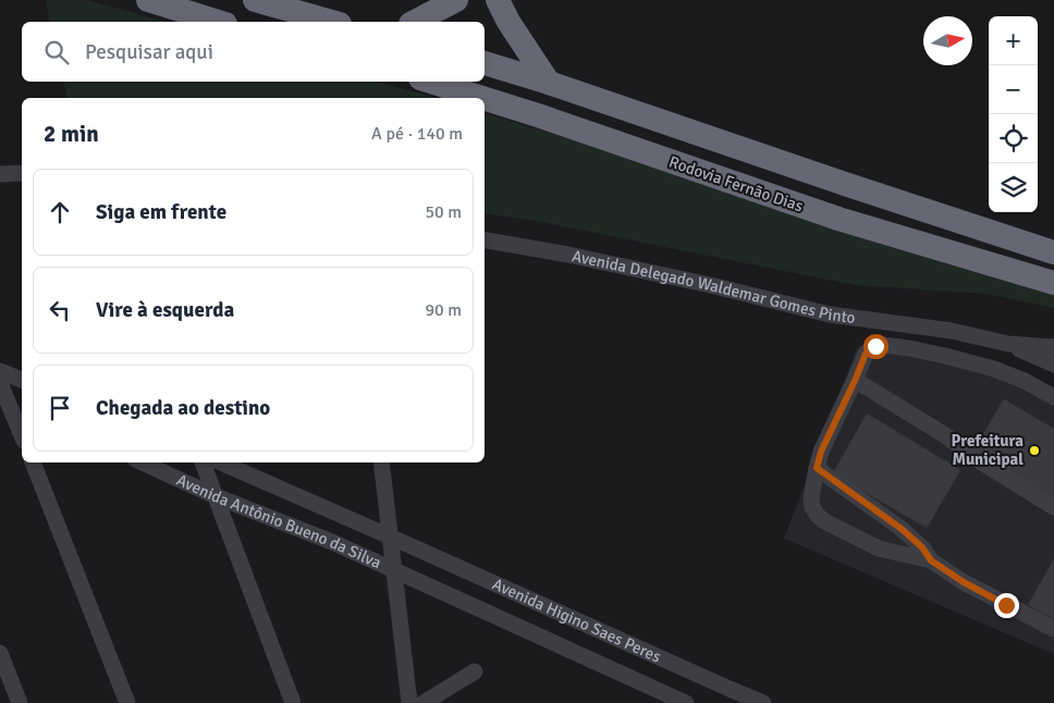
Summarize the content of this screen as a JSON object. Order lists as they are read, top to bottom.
{
  "streets": {
    "highway": ["Rodovia Fernão Dias"],
    "street": ["Avenida Delegado Waldemar Gomes Pinto", "Avenida Antônio Bueno da Silva", "Avenida Higino Saes Peres"]
  },
  "crossings": [
    ["Avenida Antônio Bueno da Silva", "Avenida Higino Saes Peres"]
  ],
  "places": ["Prefeitura Municipal"],
  "north": "right",
  "page": {
    "map_buttons": ["+", "−"],
    "search": "Pesquisar aqui",
    "heading": ["2 min", "A pé · 140 m"],
    "list": [
      ["Siga em frente", "50 m"],
      ["Vire à esquerda", "90 m"],
      "Chegada ao destino"
    ]
  }
}
